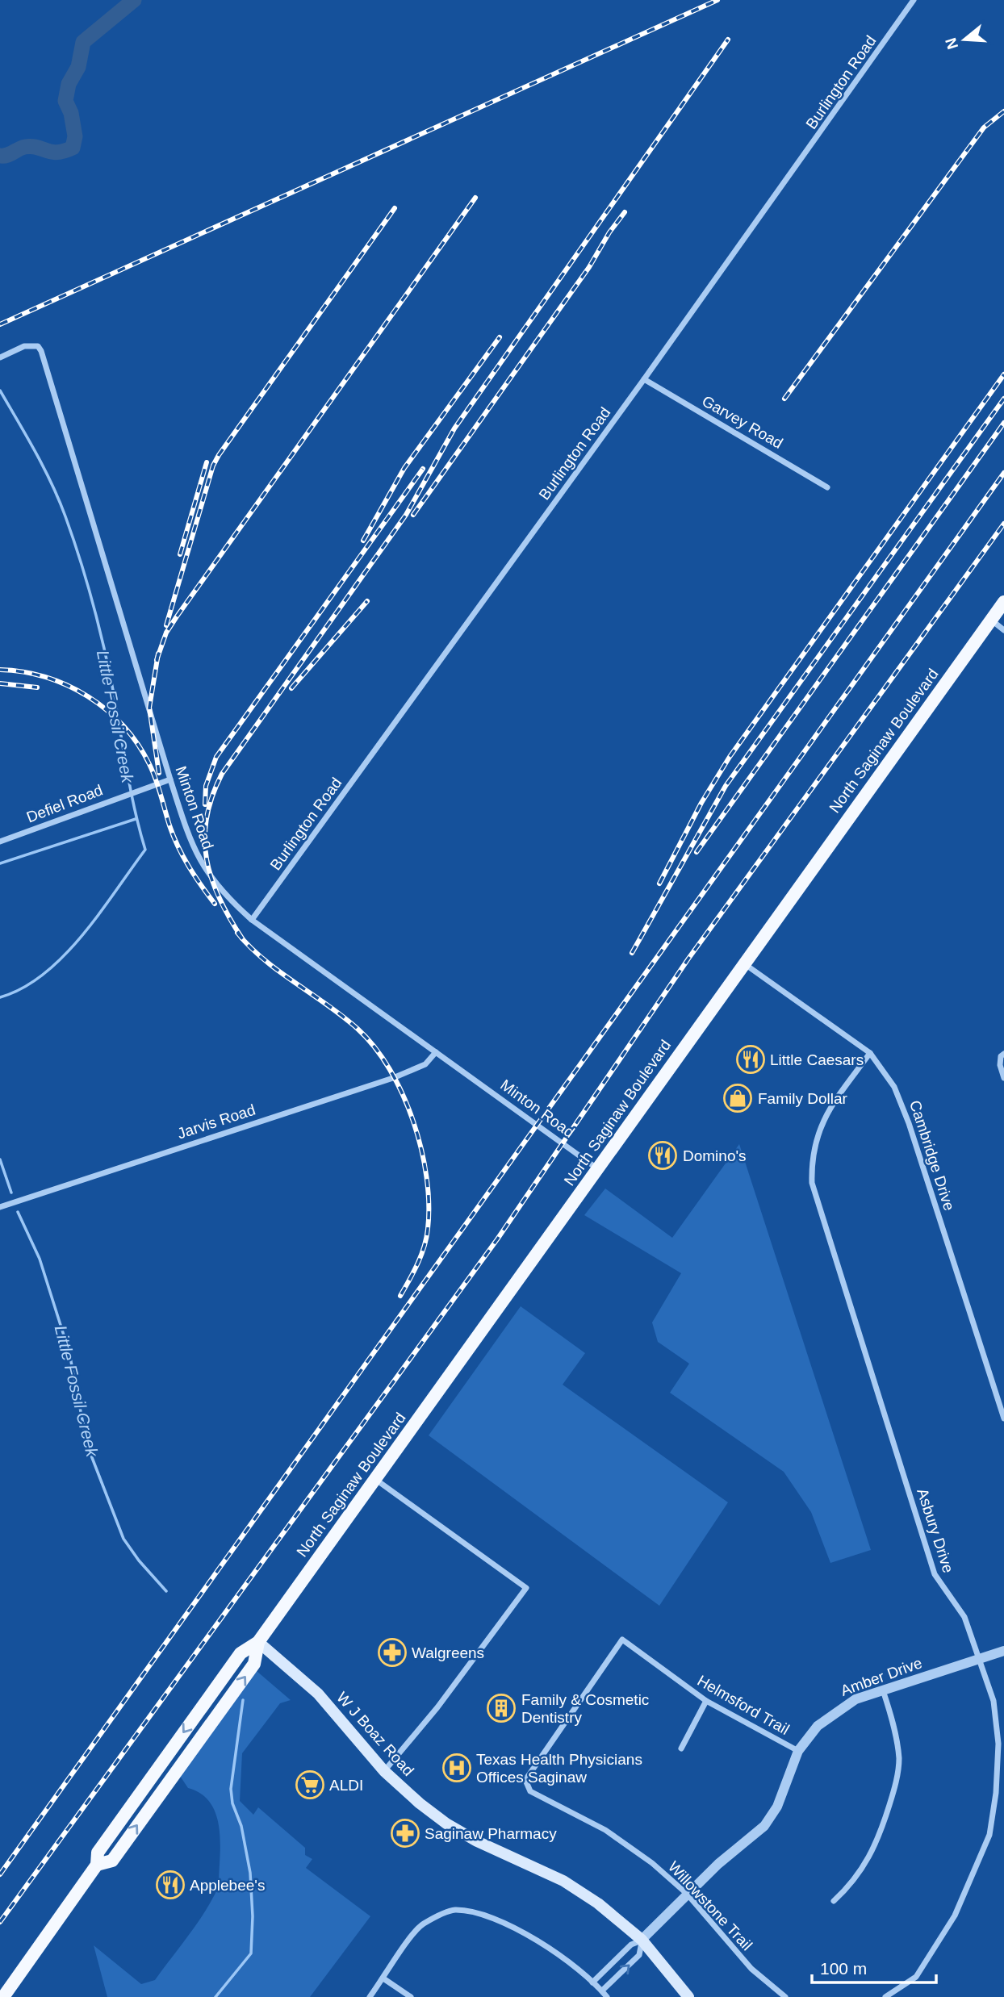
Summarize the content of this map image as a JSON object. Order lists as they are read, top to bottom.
{
  "streets": {
    "main road": ["North Saginaw Boulevard", "W J Boaz Road"],
    "street": [
      "Burlington Road",
      "Garvey Road",
      "Defiel Road",
      "Minton Road",
      "Jarvis Road",
      "Cambridge Drive",
      "Asbury Drive",
      "Amber Drive",
      "Helmsford Trail",
      "Willowstone Trail"
    ]
  },
  "crossings": [
    ["Burlington Road", "Garvey Road"],
    ["Burlington Road", "Minton Road"],
    ["North Saginaw Boulevard", "Minton Road"],
    ["North Saginaw Boulevard", "Cambridge Drive"],
    ["North Saginaw Boulevard", "W J Boaz Road"],
    ["Defiel Road", "Minton Road"],
    ["Minton Road", "Jarvis Road"],
    ["Cambridge Drive", "Asbury Drive"],
    ["Asbury Drive", "Amber Drive"],
    ["Amber Drive", "Helmsford Trail"],
    ["Amber Drive", "W J Boaz Road"],
    ["Amber Drive", "Willowstone Trail"],
    ["Helmsford Trail", "Willowstone Trail"]
  ],
  "water": ["Little Fossil Creek"],
  "places": {
    "restaurant": ["Little Caesars", "Domino's", "Applebee's"],
    "shop": ["Family Dollar"],
    "pharmacy": ["Walgreens", "Saginaw Pharmacy"],
    "building": ["Family & Cosmetic Dentistry"],
    "hospital": ["Texas Health Physicians Offices Saginaw"],
    "supermarket": ["ALDI"]
  },
  "scale_bar": "100 m",
  "north": "left"
}
